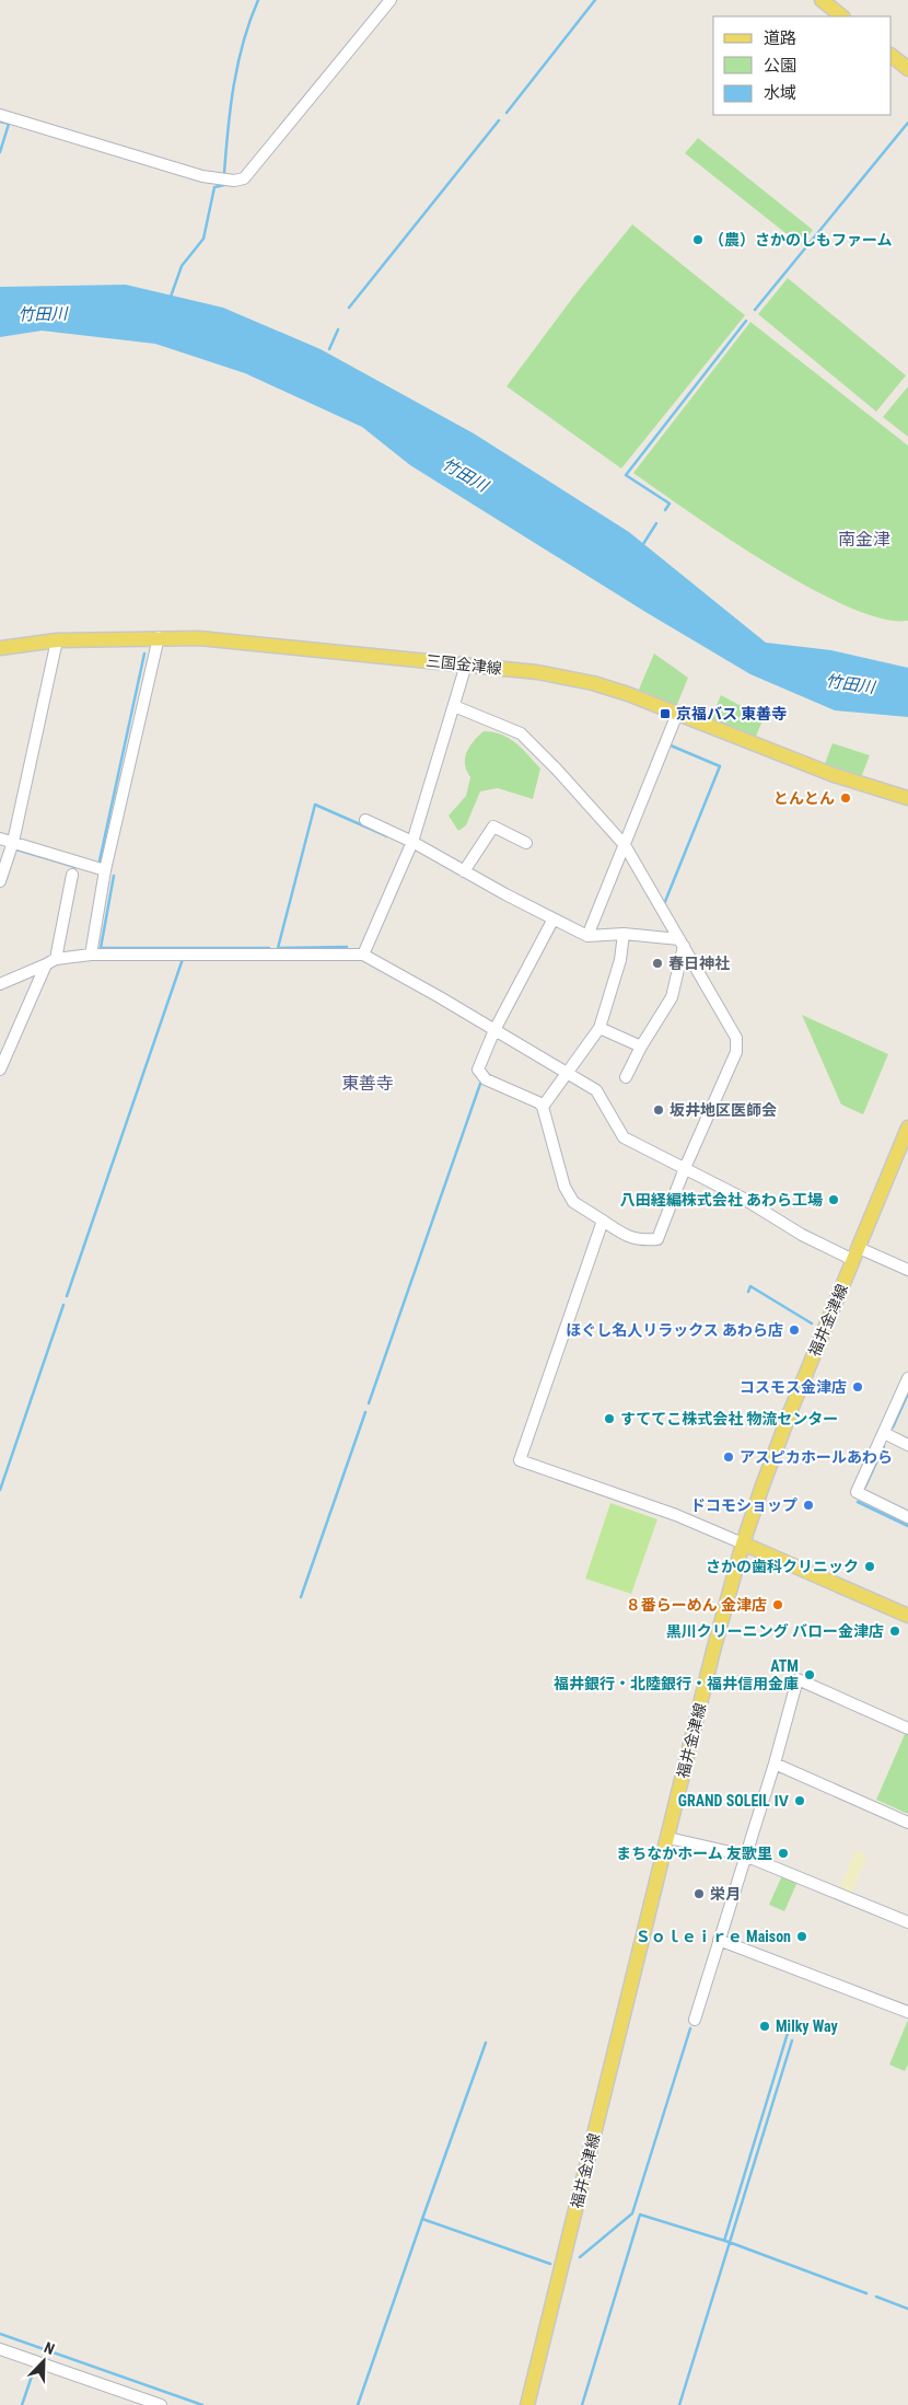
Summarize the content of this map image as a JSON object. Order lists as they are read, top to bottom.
{
  "streets": {
    "main road": ["三国金津線", "福井金津線"]
  },
  "districts": ["南金津", "東善寺"],
  "water": ["竹田川"],
  "places": {
    "other": [
      "（農）さかのしもファーム",
      "とんとん",
      "春日神社",
      "坂井地区医師会",
      "八田経編株式会社 あわら工場",
      "ほぐし名人リラックス あわら店",
      "コスモス金津店",
      "すててこ株式会社 物流センター",
      "アスピカホールあわら",
      "ドコモショップ",
      "さかの歯科クリニック",
      "８番らーめん 金津店",
      "黒川クリーニング バロー金津店",
      "ATM 福井銀行・北陸銀行・福井信用金庫",
      "GRAND SOLEIL Ⅳ",
      "まちなかホーム 友歌里",
      "栄月",
      "Ｓｏｌｅｉｒｅ Maison",
      "Milky Way"
    ],
    "transit": ["京福バス 東善寺"]
  },
  "legend": ["道路", "公園", "水域"],
  "north": "top right"
}
